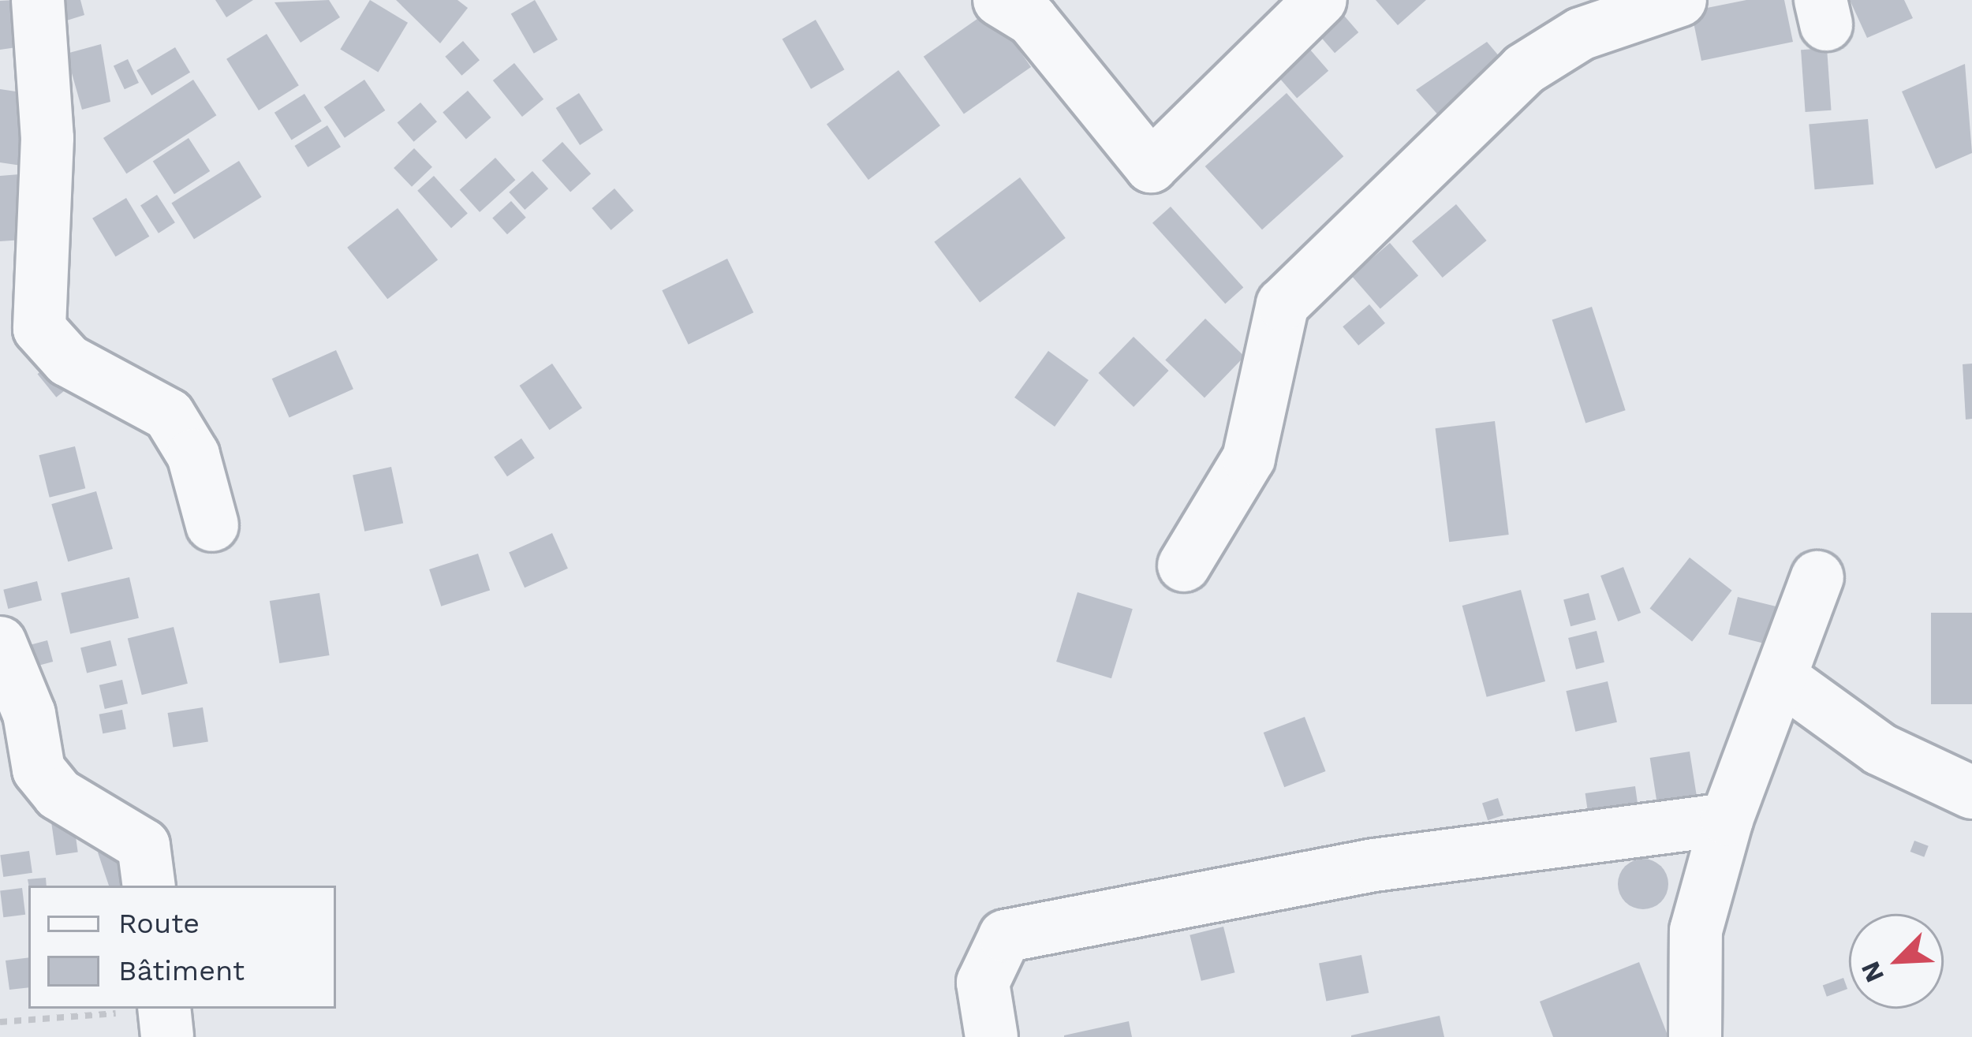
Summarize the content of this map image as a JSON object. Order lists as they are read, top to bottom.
{
  "legend": ["Route", "Bâtiment"],
  "north": "bottom left"
}
